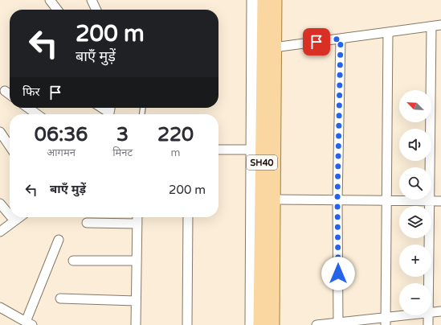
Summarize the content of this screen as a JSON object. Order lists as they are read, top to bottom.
{
  "streets": {
    "main road": ["SH40"]
  },
  "north": "top left",
  "page": {
    "turn": ["200 m", "बाएँ मुड़ें"],
    "then": "फिर",
    "map_buttons": ["+", "−"],
    "eta": [
      "06:36",
      "आगमन",
      "3",
      "मिनट",
      "220",
      "m"
    ],
    "list": [
      {
        "name": "बाएँ मुड़ें",
        "value": "200 m"
      }
    ]
  }
}
